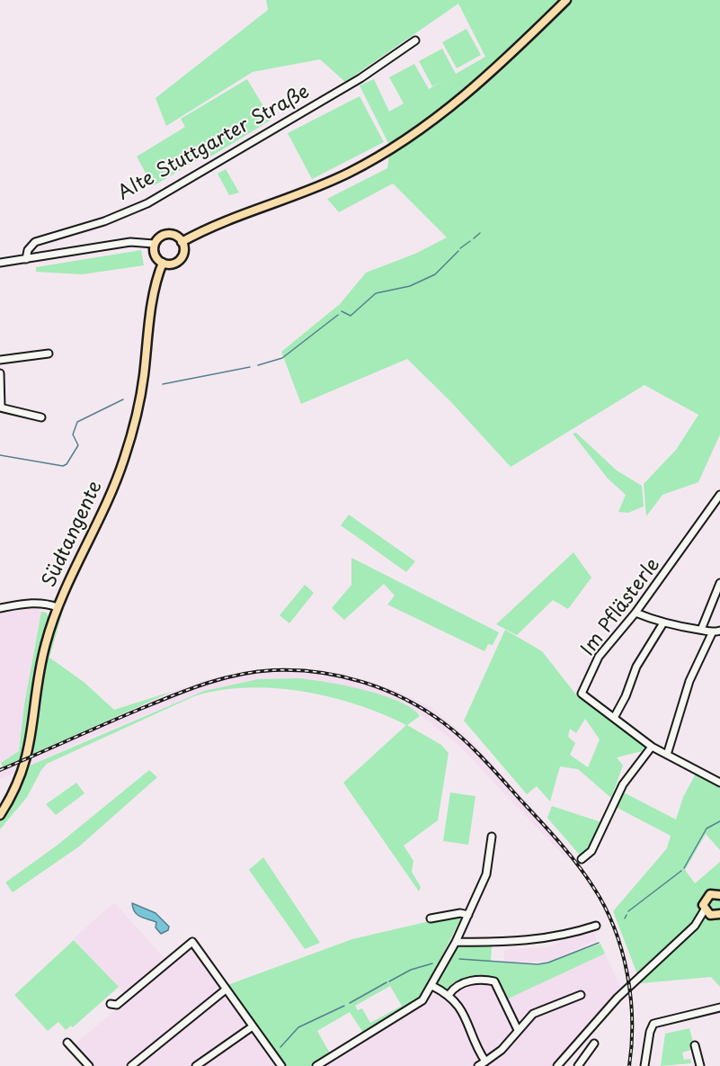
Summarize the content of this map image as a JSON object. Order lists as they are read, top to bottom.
{
  "streets": {
    "main road": ["Südtangente"],
    "street": ["Alte Stuttgarter Straße", "Im Pflästerle"]
  }
}
